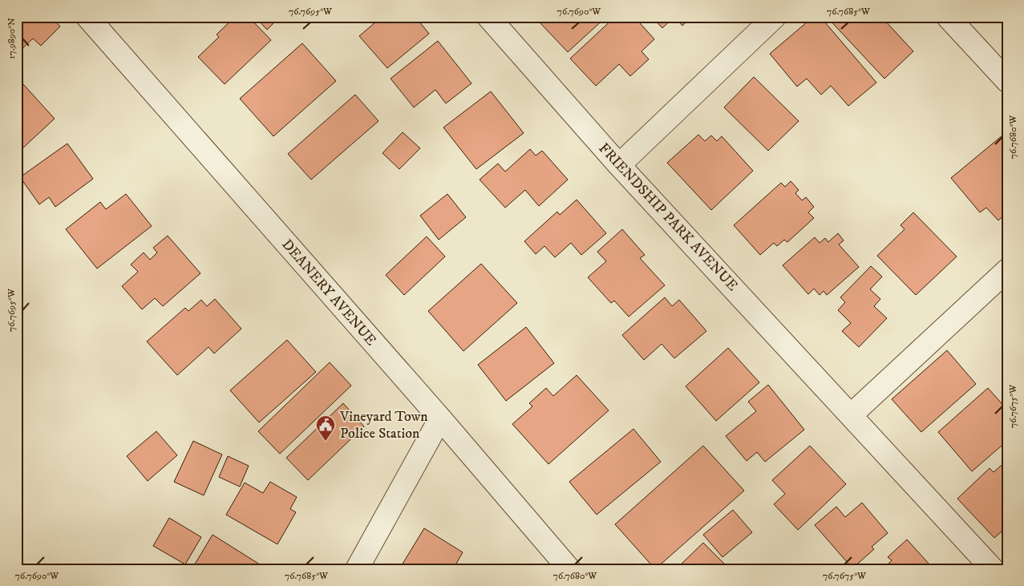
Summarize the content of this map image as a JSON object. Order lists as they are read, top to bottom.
{
  "streets": {
    "street": ["FRIENDSHIP PARK AVENUE", "DEANERY AVENUE"]
  },
  "places": {
    "public building": ["Vineyard Town Police Station"]
  },
  "coordinates": [
    "76.7695°W",
    "76.7690°W",
    "76.7685°W",
    "17.9890°N",
    "76.7680°W",
    "76.7675°W"
  ]
}
